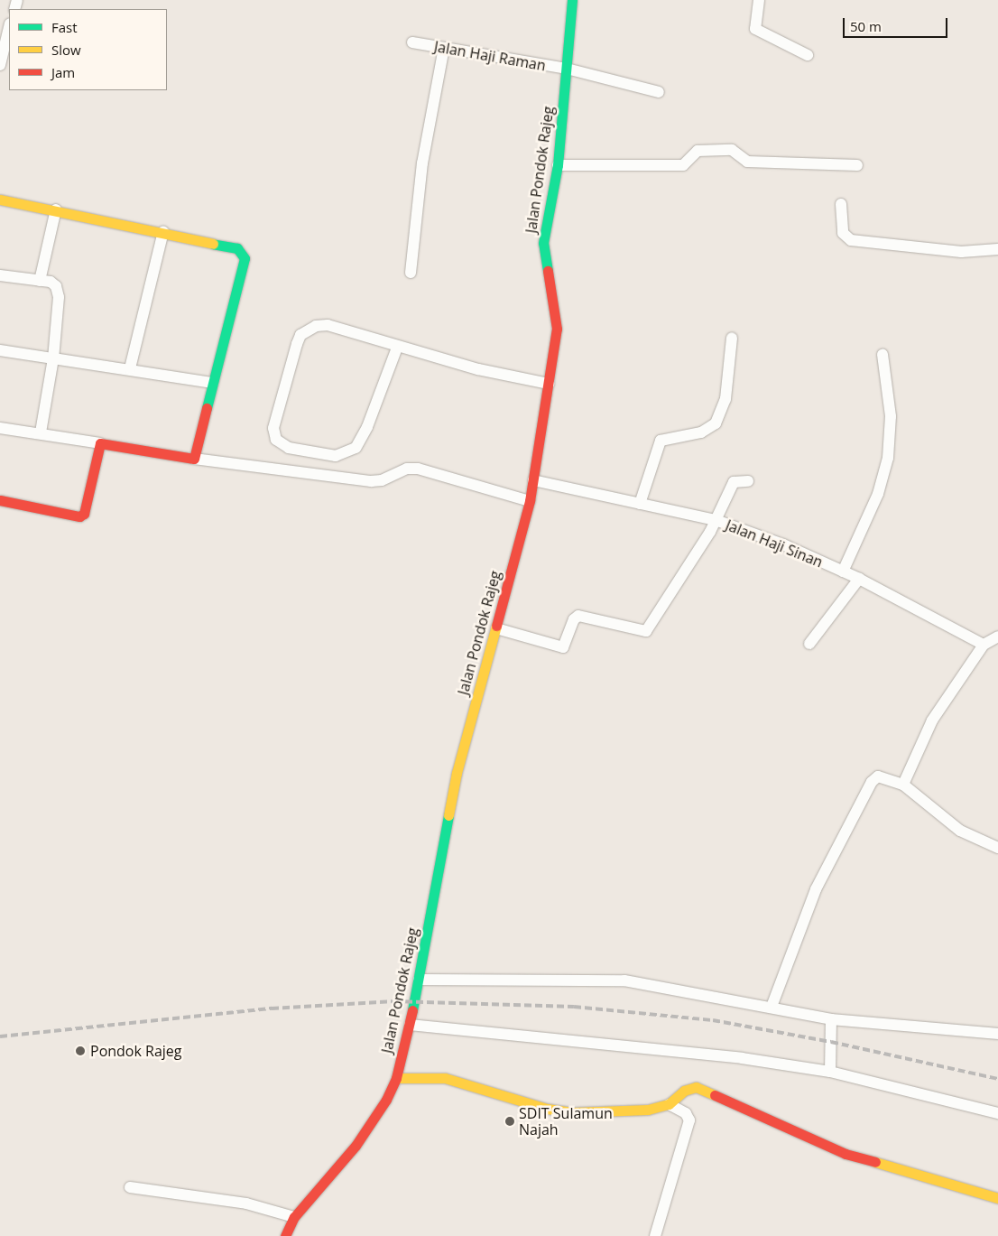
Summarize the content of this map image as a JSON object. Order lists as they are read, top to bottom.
{
  "streets": {
    "street": ["Jalan Haji Raman", "Jalan Pondok Rajeg", "Jalan Haji Sinan"]
  },
  "crossings": [
    ["Jalan Haji Raman", "Jalan Pondok Rajeg"],
    ["Jalan Pondok Rajeg", "Jalan Haji Sinan"]
  ],
  "places": ["Pondok Rajeg", "SDIT Sulamun Najah"],
  "legend": ["Fast", "Slow", "Jam"],
  "scale_bar": "50 m"
}
